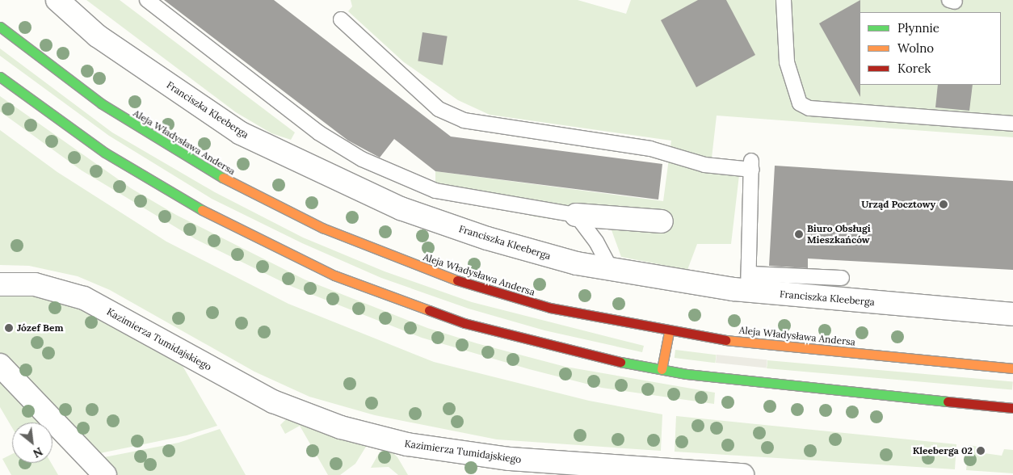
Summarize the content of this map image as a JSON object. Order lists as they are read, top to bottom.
{
  "streets": {
    "main road": ["Aleja Władysława Andersa"],
    "street": ["Franciszka Kleeberga", "Kazimierza Tumidajskiego"]
  },
  "places": [
    "Urząd Pocztowy",
    "Biuro Obsługi Mieszkańców",
    "Józef Bem",
    "Kleeberga 02"
  ],
  "legend": ["Płynnie", "Wolno", "Korek"],
  "north": "bottom right"
}
